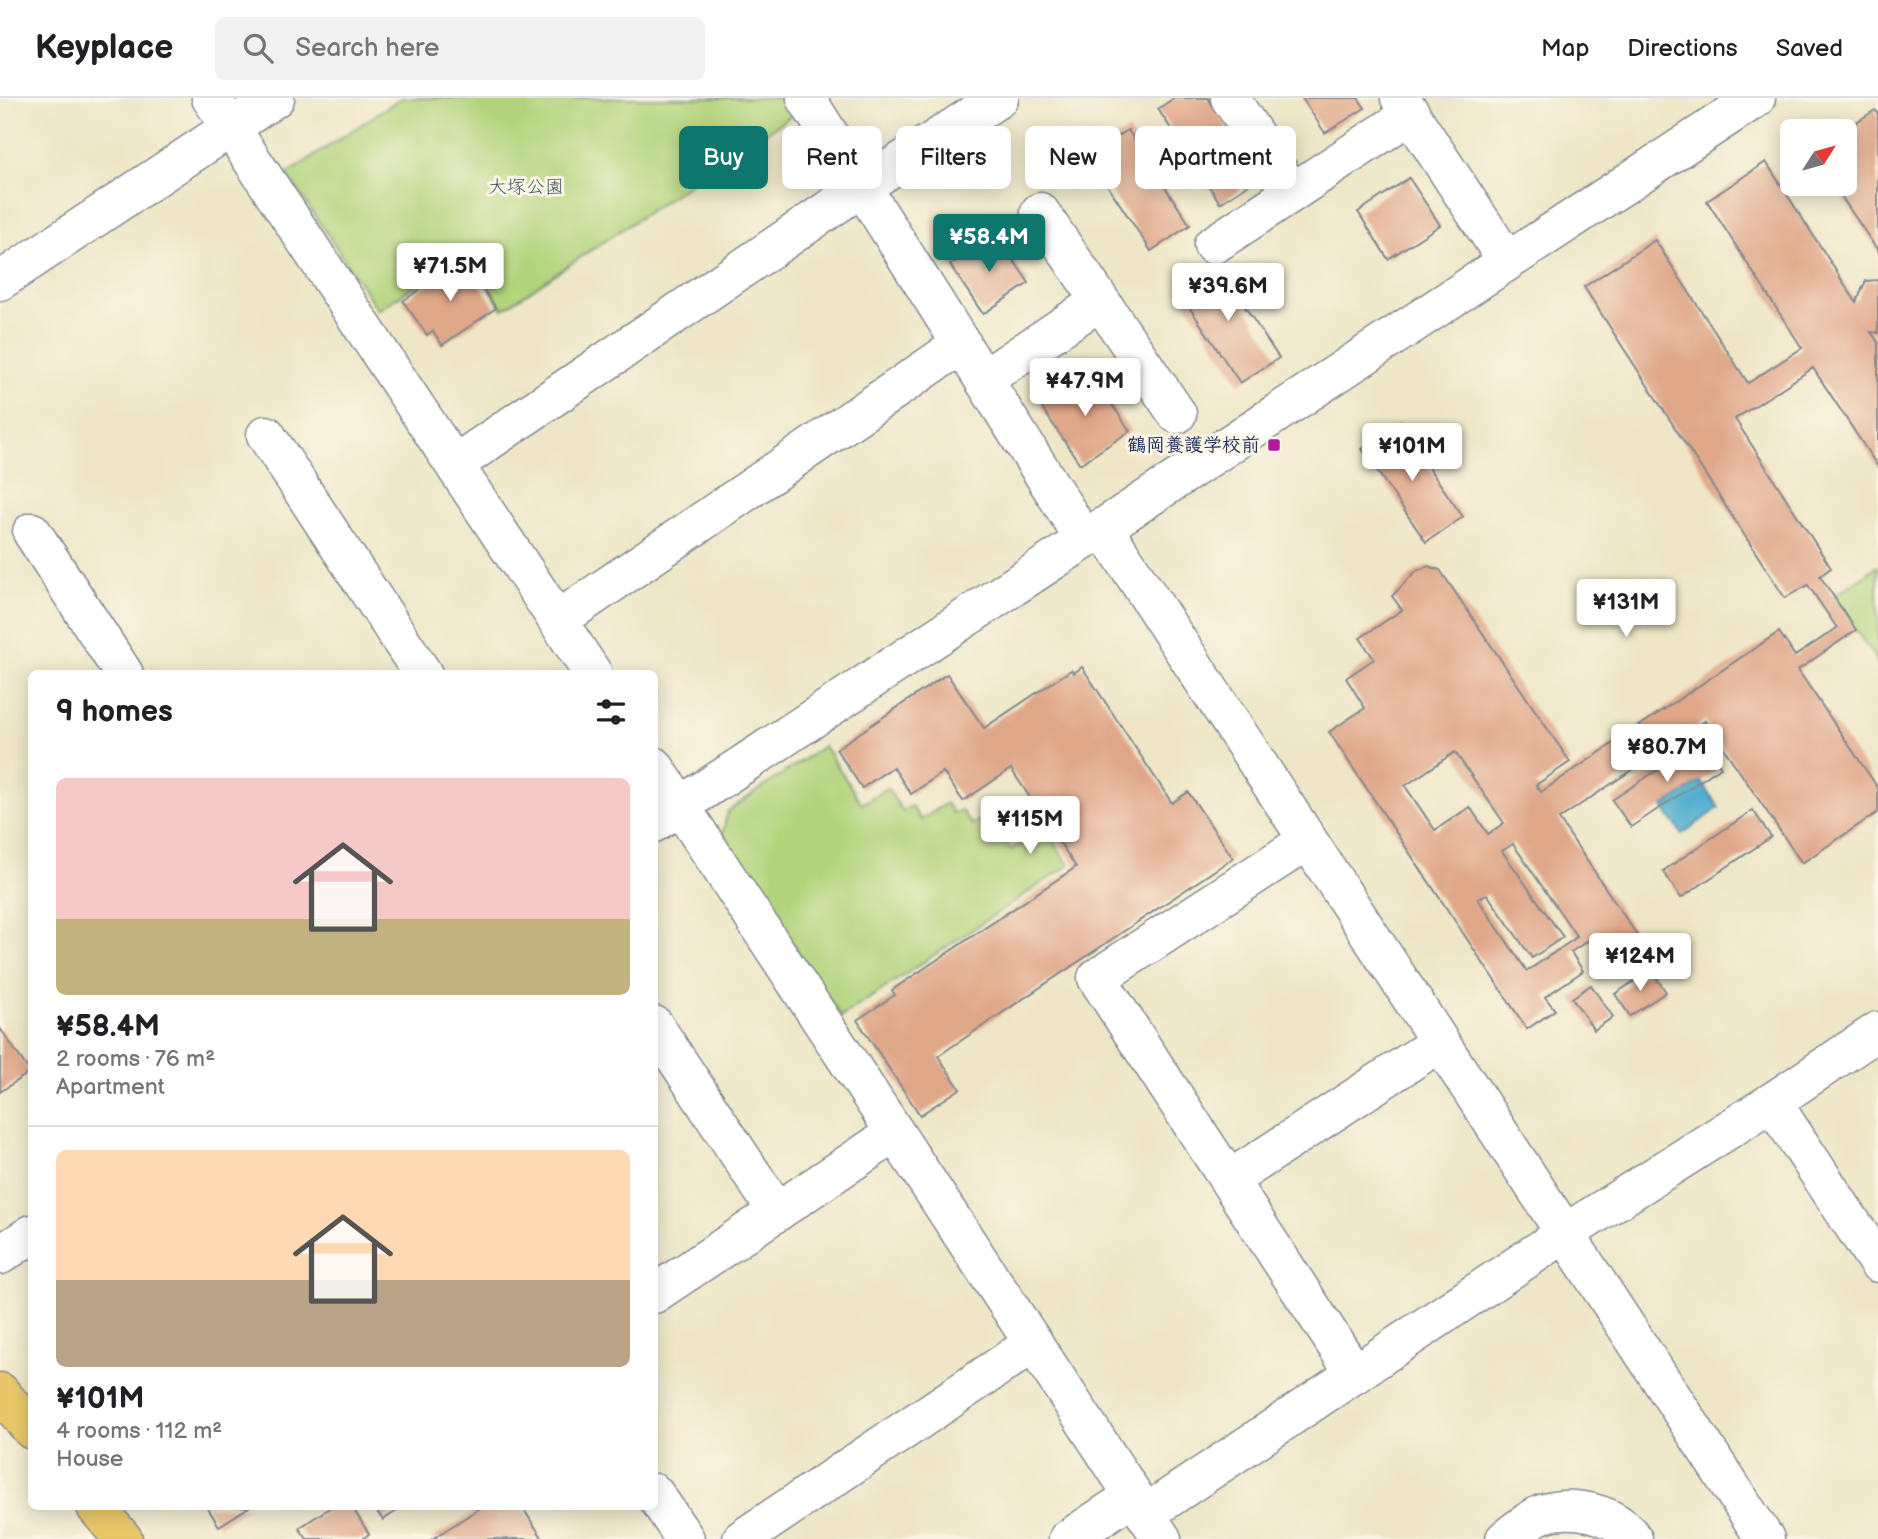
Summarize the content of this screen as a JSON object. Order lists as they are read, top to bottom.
{
  "parks": ["大塚公園"],
  "places": {
    "transit": ["鶴岡養護学校前"]
  },
  "north": "top right",
  "page": {
    "header": "Keyplace",
    "search": "Search here",
    "nav": ["Map", "Directions", "Saved"],
    "chip": [
      "Buy",
      "Rent",
      "Filters",
      "New",
      "Apartment"
    ],
    "price": [
      "¥58.4M",
      "¥71.5M",
      "¥39.6M",
      "¥47.9M",
      "¥101M",
      "¥131M",
      "¥80.7M",
      "¥115M",
      "¥124M"
    ],
    "heading": "9 homes",
    "list": [
      {
        "name": "¥58.4M",
        "note": "2 rooms · 76 m² · Apartment"
      },
      {
        "name": "¥101M",
        "note": "4 rooms · 112 m² · House"
      }
    ]
  }
}
